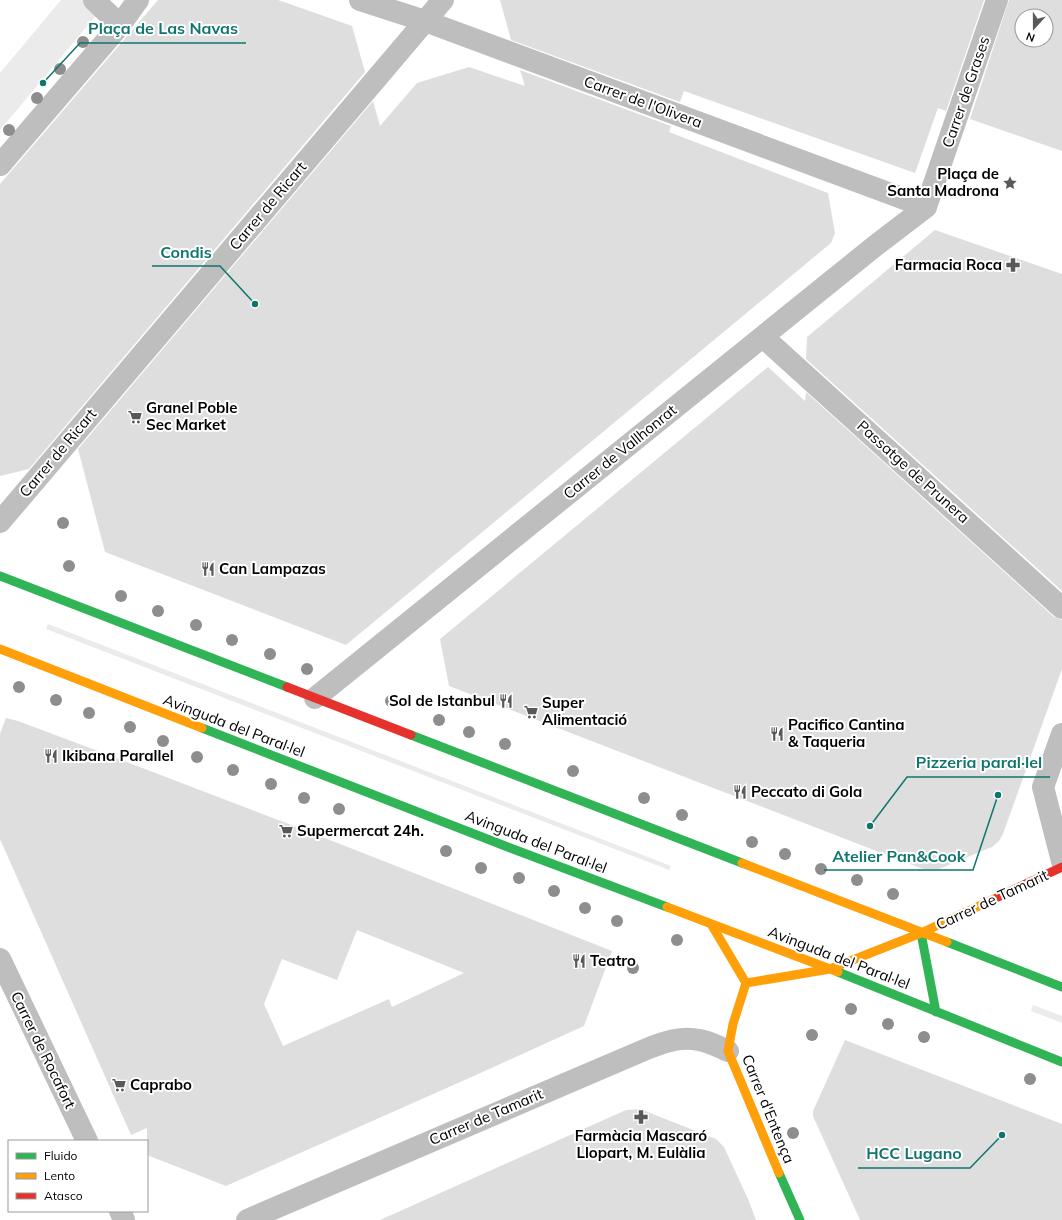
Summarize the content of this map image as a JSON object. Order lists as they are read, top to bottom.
{
  "streets": {
    "main road": ["Avinguda del Paral·lel", "Carrer de Tamarit", "Carrer d'Entença"],
    "street": [
      "Carrer de Grases",
      "Carrer de l'Olivera",
      "Carrer de Ricart",
      "Carrer de Vallhonrat",
      "Passatge de Prunera",
      "Carrer de Rocafort"
    ]
  },
  "crossings": [
    ["Carrer de Grases", "Carrer de l'Olivera"],
    ["Carrer de Grases", "Carrer de Vallhonrat"],
    ["Carrer de l'Olivera", "Carrer de Ricart"],
    ["Carrer de l'Olivera", "Carrer de Vallhonrat"],
    ["Carrer de Vallhonrat", "Passatge de Prunera"],
    ["Avinguda del Paral·lel", "Carrer de Tamarit"],
    ["Carrer de Tamarit", "Carrer d'Entença"]
  ],
  "places": {
    "other": [
      "Plaça de Las Navas",
      "Condis",
      "Atelier Pan&Cook",
      "Pizzeria paral·lel",
      "HCC Lugano"
    ],
    "place": ["Plaça de Santa Madrona"],
    "pharmacy": ["Farmacia Roca", "Farmàcia Mascaró Llopart, M. Eulàlia"],
    "supermarket": [
      "Granel Poble Sec Market",
      "Super Alimentació",
      "Supermercat 24h.",
      "Caprabo"
    ],
    "restaurant": [
      "Can Lampazas",
      "Sol de Istanbul",
      "Pacifico Cantina & Taqueria",
      "Ikibana Parallel",
      "Peccato di Gola",
      "Teatro"
    ]
  },
  "legend": ["Fluido", "Lento", "Atasco"],
  "north": "bottom"
}
